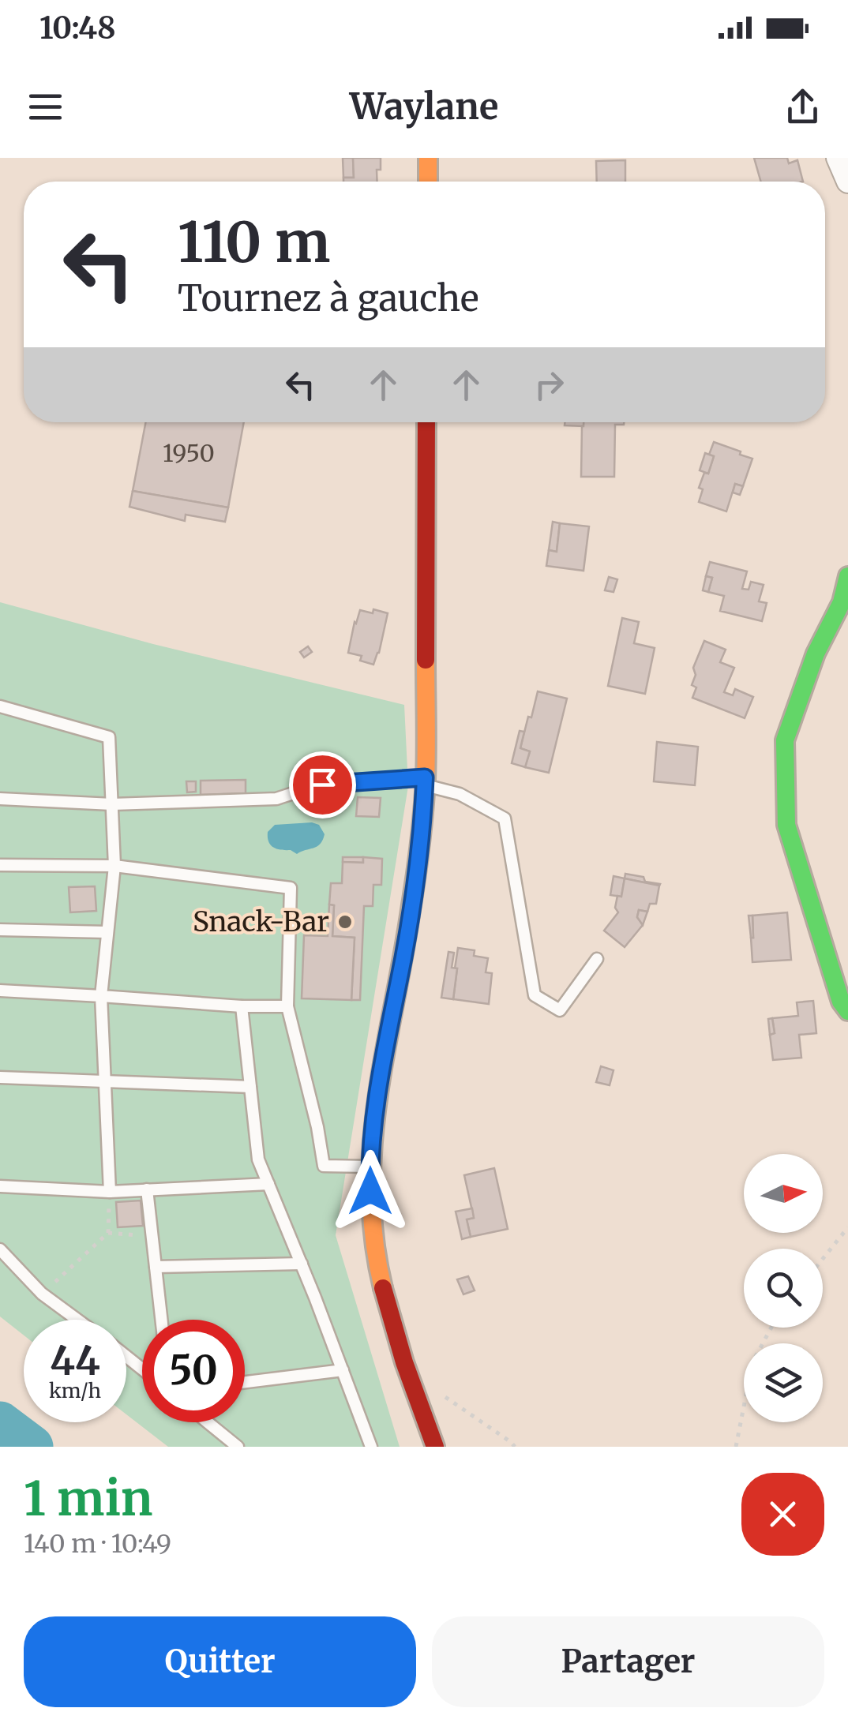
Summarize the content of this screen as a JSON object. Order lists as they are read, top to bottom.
{
  "places": ["Snack-Bar"],
  "house_numbers": ["1950"],
  "north": "right",
  "page": {
    "status": "10:48",
    "header": "Waylane",
    "turn": ["110 m", "Tournez à gauche"],
    "speed": "44 km/h",
    "limit": "50",
    "heading": ["1 min", "140 m · 10:49"],
    "buttons": ["Quitter", "Partager"]
  }
}
